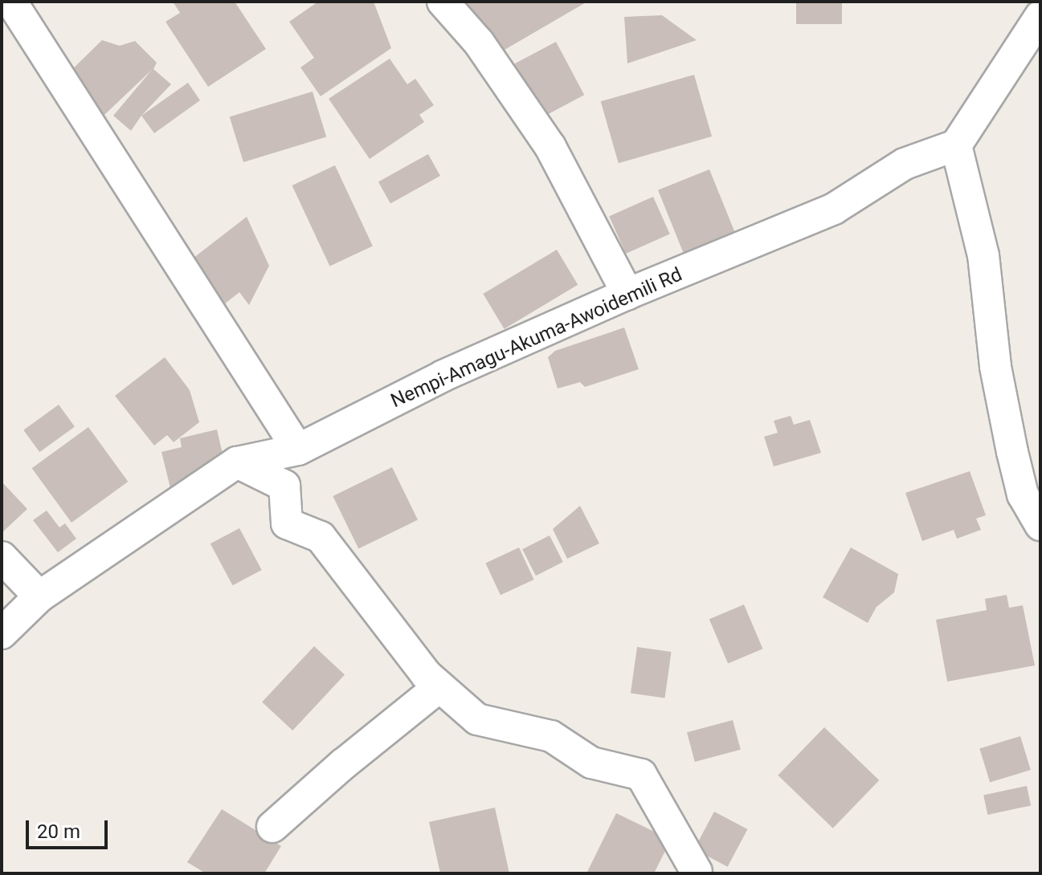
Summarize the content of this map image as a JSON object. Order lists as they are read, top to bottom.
{
  "streets": {
    "street": ["Nempi-Amagu-Akuma-Awoidemili Rd"]
  },
  "scale_bar": "20 m"
}
